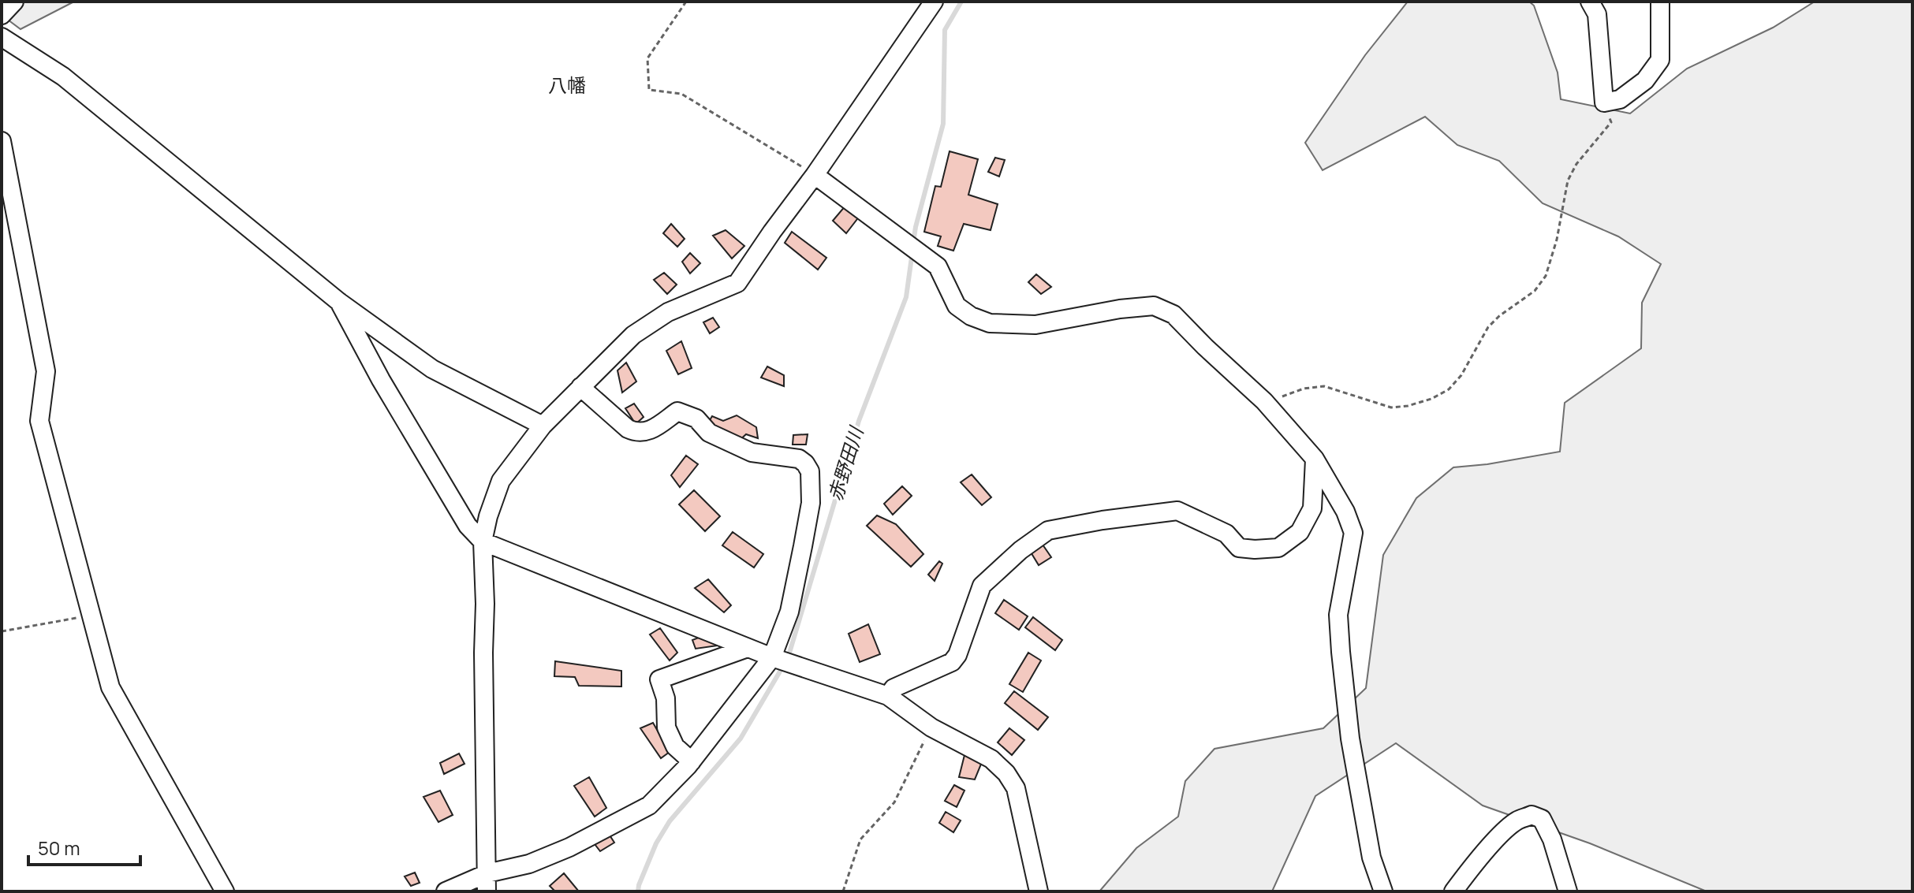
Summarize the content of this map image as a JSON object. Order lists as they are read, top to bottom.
{
  "districts": ["八幡"],
  "water": ["赤野田川"],
  "scale_bar": "50 m"
}
